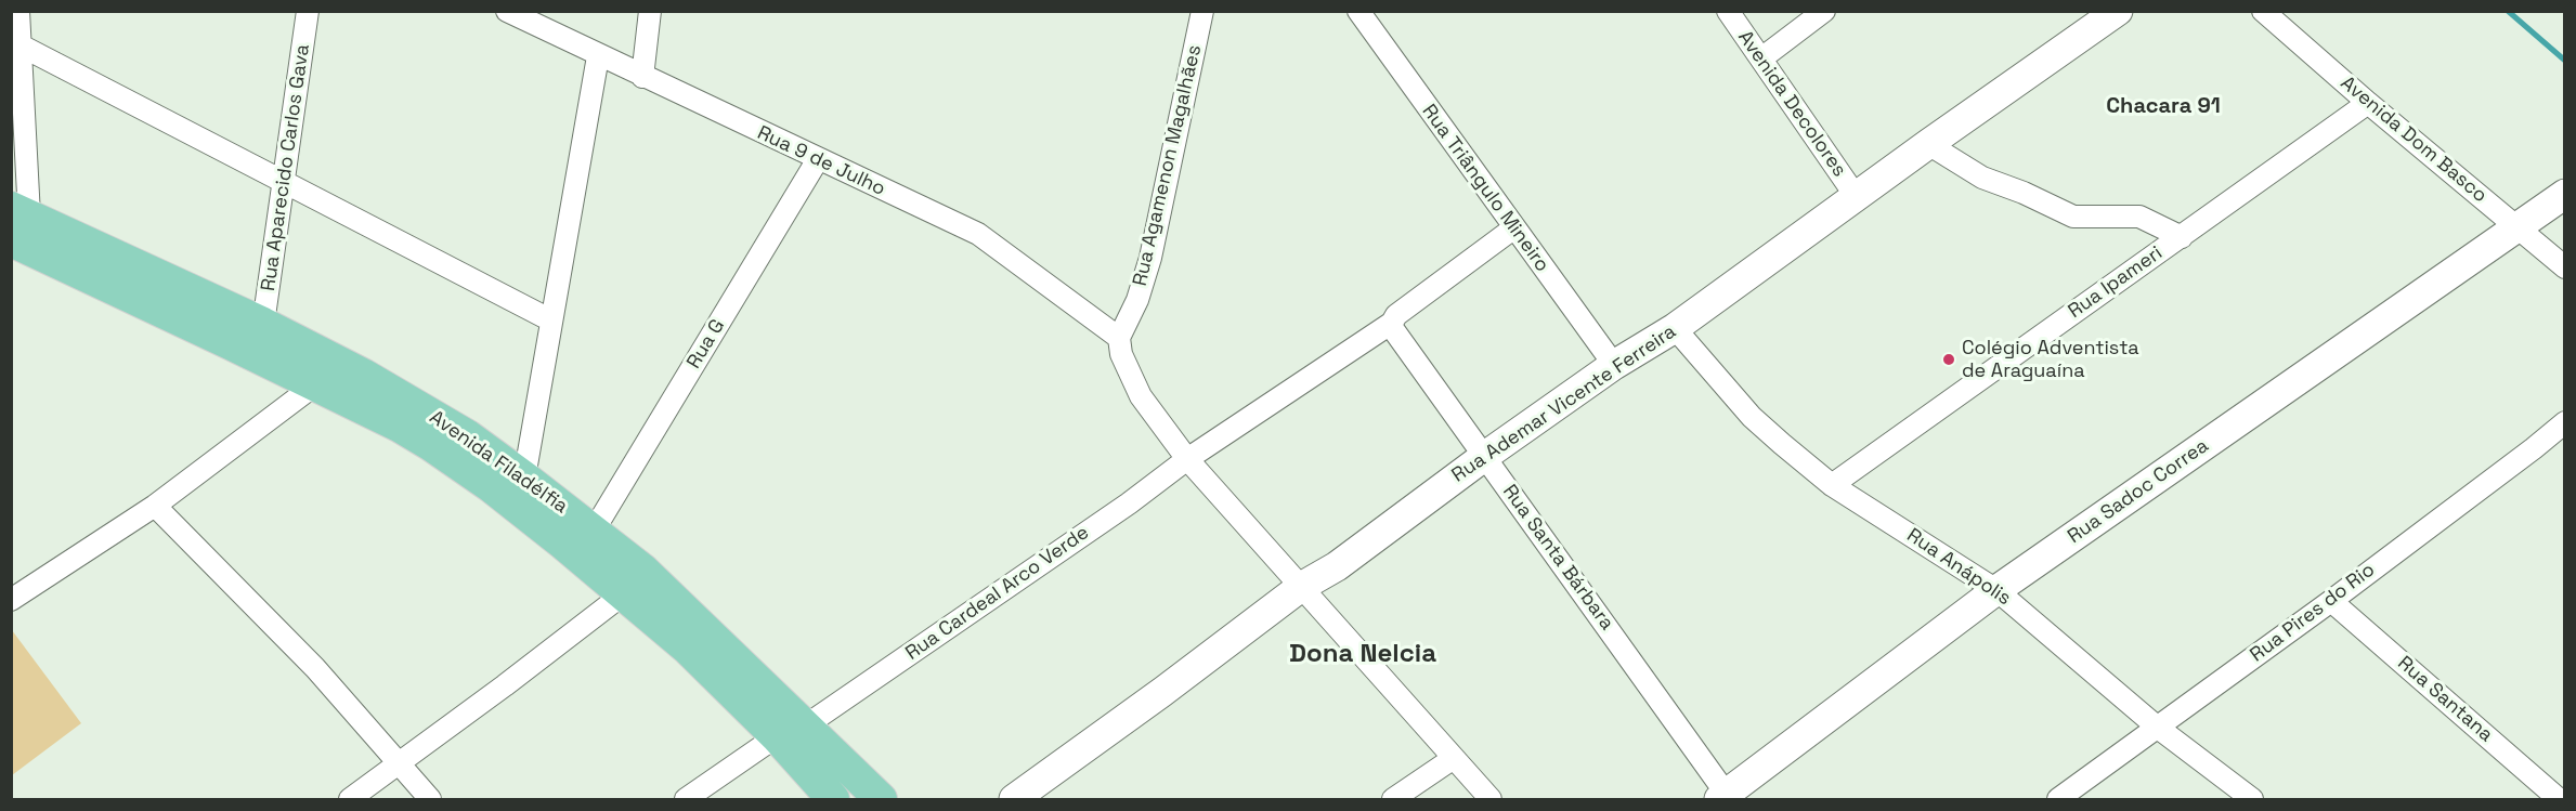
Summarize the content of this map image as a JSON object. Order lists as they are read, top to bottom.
{
  "streets": {
    "main road": ["Avenida Filadélfia"],
    "street": [
      "Avenida Decolores",
      "Avenida Dom Basco",
      "Rua 9 de Julho",
      "Rua Agamenon Magalhães",
      "Rua Aparecido Carlos Gava",
      "Rua Triângulo Mineiro",
      "Rua Ipameri",
      "Rua G",
      "Rua Ademar Vicente Ferreira",
      "Rua Sadoc Correa",
      "Rua Santa Bárbara",
      "Rua Anápolis",
      "Rua Cardeal Arco Verde",
      "Rua Pires do Rio",
      "Rua Santana"
    ]
  },
  "crossings": [
    ["Avenida Decolores", "Rua Ademar Vicente Ferreira"],
    ["Avenida Dom Basco", "Rua Ipameri"],
    ["Avenida Dom Basco", "Rua Sadoc Correa"],
    ["Rua 9 de Julho", "Rua Agamenon Magalhães"],
    ["Rua 9 de Julho", "Rua G"],
    ["Rua Aparecido Carlos Gava", "Avenida Filadélfia"],
    ["Rua Triângulo Mineiro", "Rua Ademar Vicente Ferreira"],
    ["Rua Ipameri", "Rua Anápolis"],
    ["Rua G", "Avenida Filadélfia"],
    ["Rua Ademar Vicente Ferreira", "Rua Santa Bárbara"],
    ["Rua Ademar Vicente Ferreira", "Rua Anápolis"],
    ["Avenida Filadélfia", "Rua Cardeal Arco Verde"],
    ["Rua Sadoc Correa", "Rua Santa Bárbara"],
    ["Rua Sadoc Correa", "Rua Anápolis"],
    ["Rua Santa Bárbara", "Rua Cardeal Arco Verde"],
    ["Rua Anápolis", "Rua Pires do Rio"],
    ["Rua Pires do Rio", "Rua Santana"]
  ],
  "districts": ["Chacara 91", "Dona Nelcia"],
  "places": ["Colégio Adventista de Araguaína"]
}
